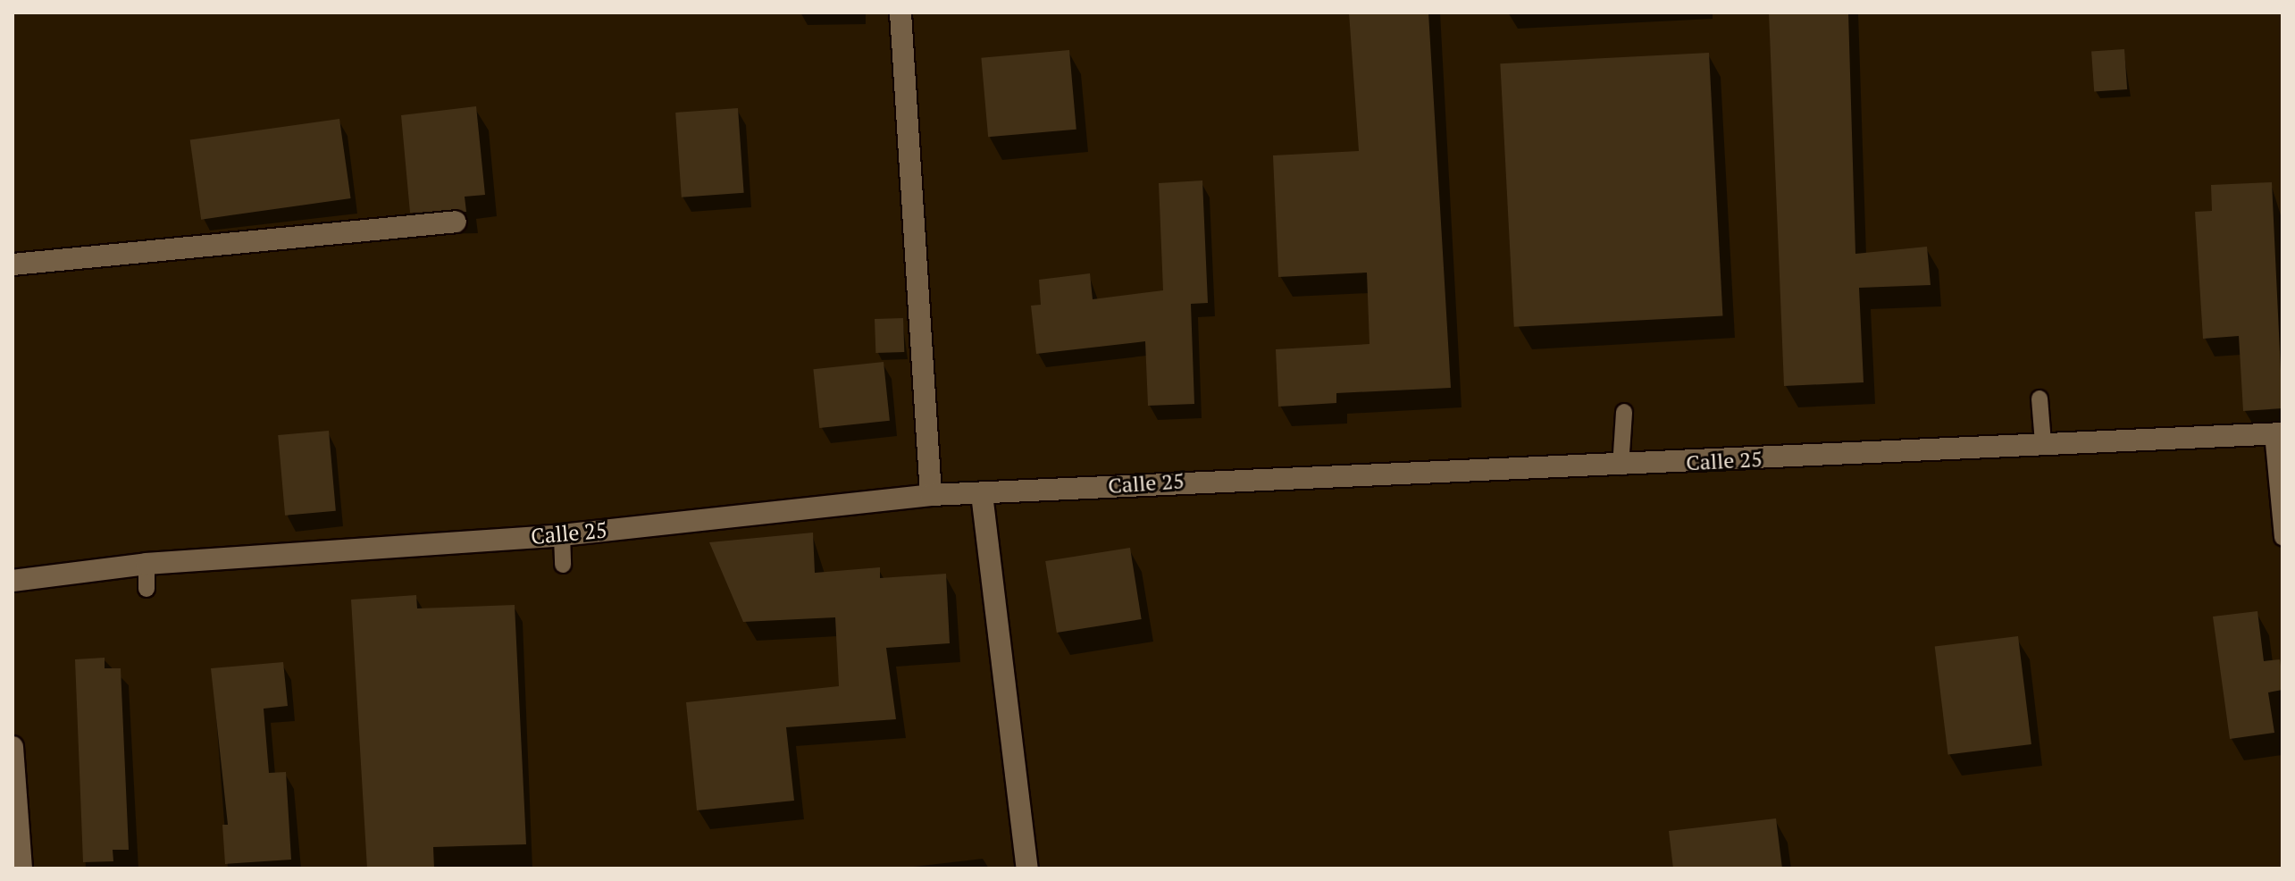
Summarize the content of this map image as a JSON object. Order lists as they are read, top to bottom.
{
  "streets": {
    "street": ["Calle 25"]
  }
}
